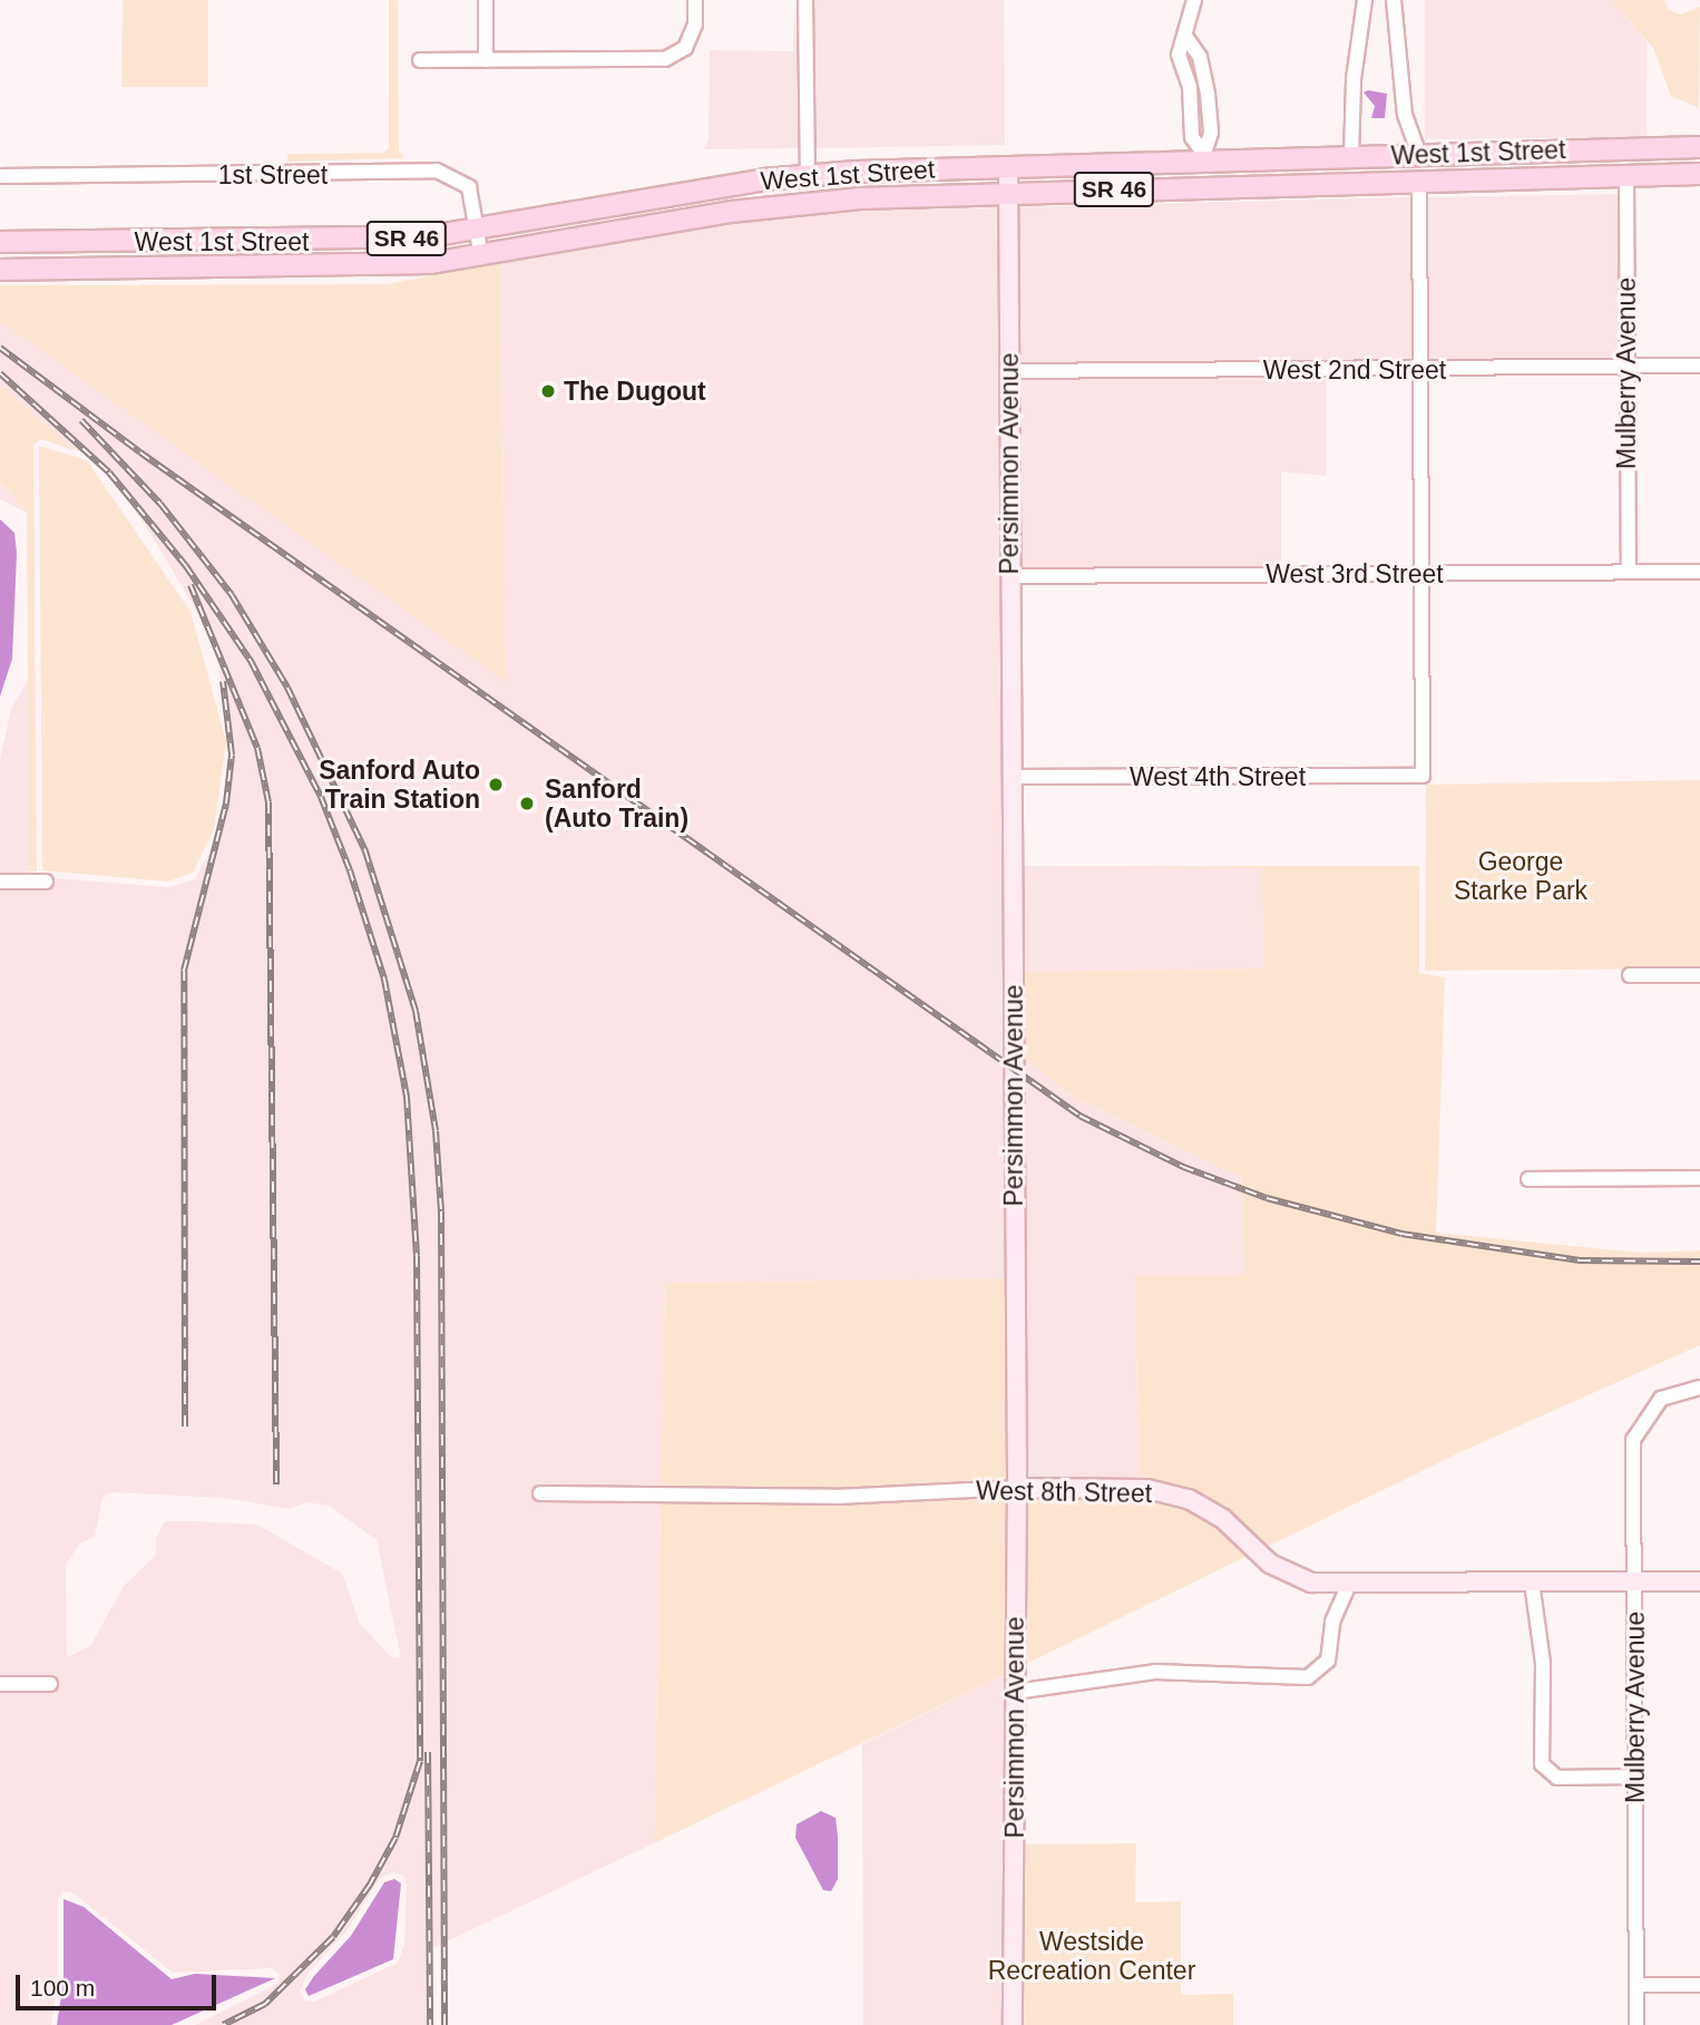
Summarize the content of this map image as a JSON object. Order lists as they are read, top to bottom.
{
  "streets": {
    "main road": ["West 1st Street", "SR 46"],
    "street": [
      "1st Street",
      "West 2nd Street",
      "Mulberry Avenue",
      "Persimmon Avenue",
      "West 3rd Street",
      "West 4th Street",
      "West 8th Street"
    ]
  },
  "crossings": [
    ["West 1st Street", "1st Street"],
    ["West 1st Street", "Mulberry Avenue"],
    ["West 1st Street", "Persimmon Avenue"],
    ["West 2nd Street", "Mulberry Avenue"],
    ["West 2nd Street", "Persimmon Avenue"],
    ["Mulberry Avenue", "West 3rd Street"],
    ["Mulberry Avenue", "West 8th Street"],
    ["Persimmon Avenue", "West 3rd Street"],
    ["Persimmon Avenue", "West 4th Street"],
    ["Persimmon Avenue", "West 8th Street"],
    ["West 3rd Street", "West 4th Street"]
  ],
  "parks": ["George Starke Park", "Westside Recreation Center"],
  "places": ["The Dugout", "Sanford Auto Train Station", "Sanford (Auto Train)"],
  "scale_bar": "100 m"
}
